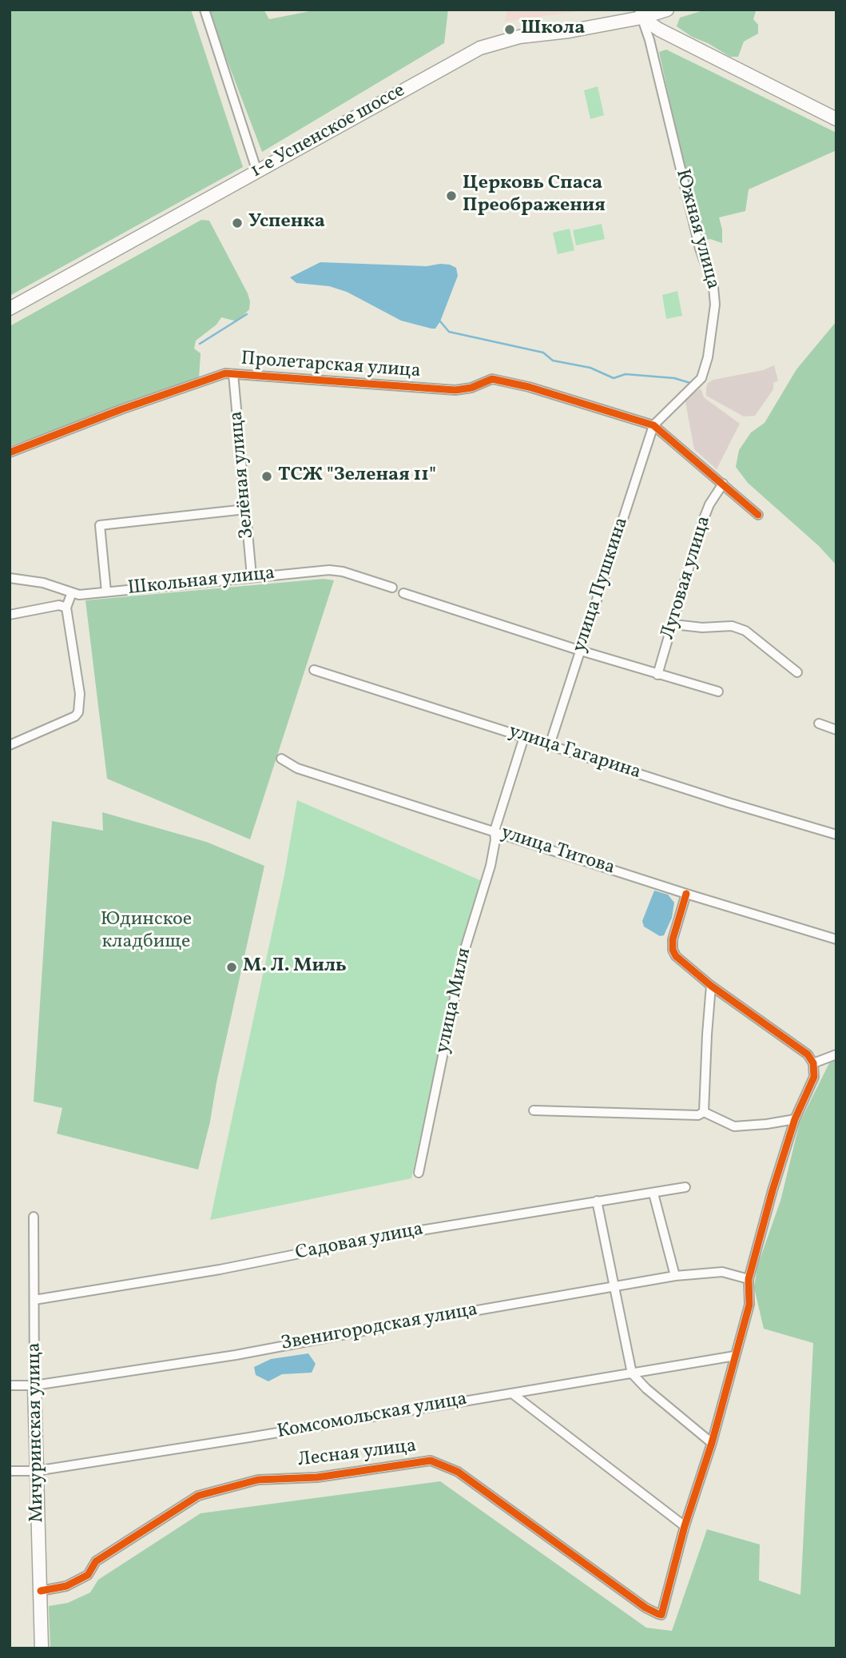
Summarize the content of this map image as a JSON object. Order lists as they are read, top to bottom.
{
  "streets": {
    "main road": ["1-е Успенское шоссе", "Мичуринская улица"],
    "street": [
      "Южная улица",
      "Пролетарская улица",
      "Зелёная улица",
      "Луговая улица",
      "Школьная улица",
      "улица Пушкина",
      "улица Гагарина",
      "улица Титова",
      "улица Миля",
      "Садовая улица",
      "Звенигородская улица",
      "Комсомольская улица",
      "Лесная улица"
    ]
  },
  "crossings": [
    ["1-е Успенское шоссе", "Южная улица"],
    ["Южная улица", "Пролетарская улица"],
    ["Южная улица", "улица Пушкина"],
    ["Пролетарская улица", "Зелёная улица"],
    ["Пролетарская улица", "улица Пушкина"],
    ["Зелёная улица", "Школьная улица"],
    ["улица Пушкина", "улица Гагарина"],
    ["улица Титова", "улица Миля"],
    ["Садовая улица", "Мичуринская улица"],
    ["Звенигородская улица", "Мичуринская улица"],
    ["Комсомольская улица", "Мичуринская улица"],
    ["Мичуринская улица", "Лесная улица"]
  ],
  "parks": ["Юдинское кладбище"],
  "places": [
    "Школа",
    "Церковь Спаса Преображения",
    "Успенка",
    "ТСЖ \"Зеленая 11\"",
    "М. Л. Миль"
  ]
}
